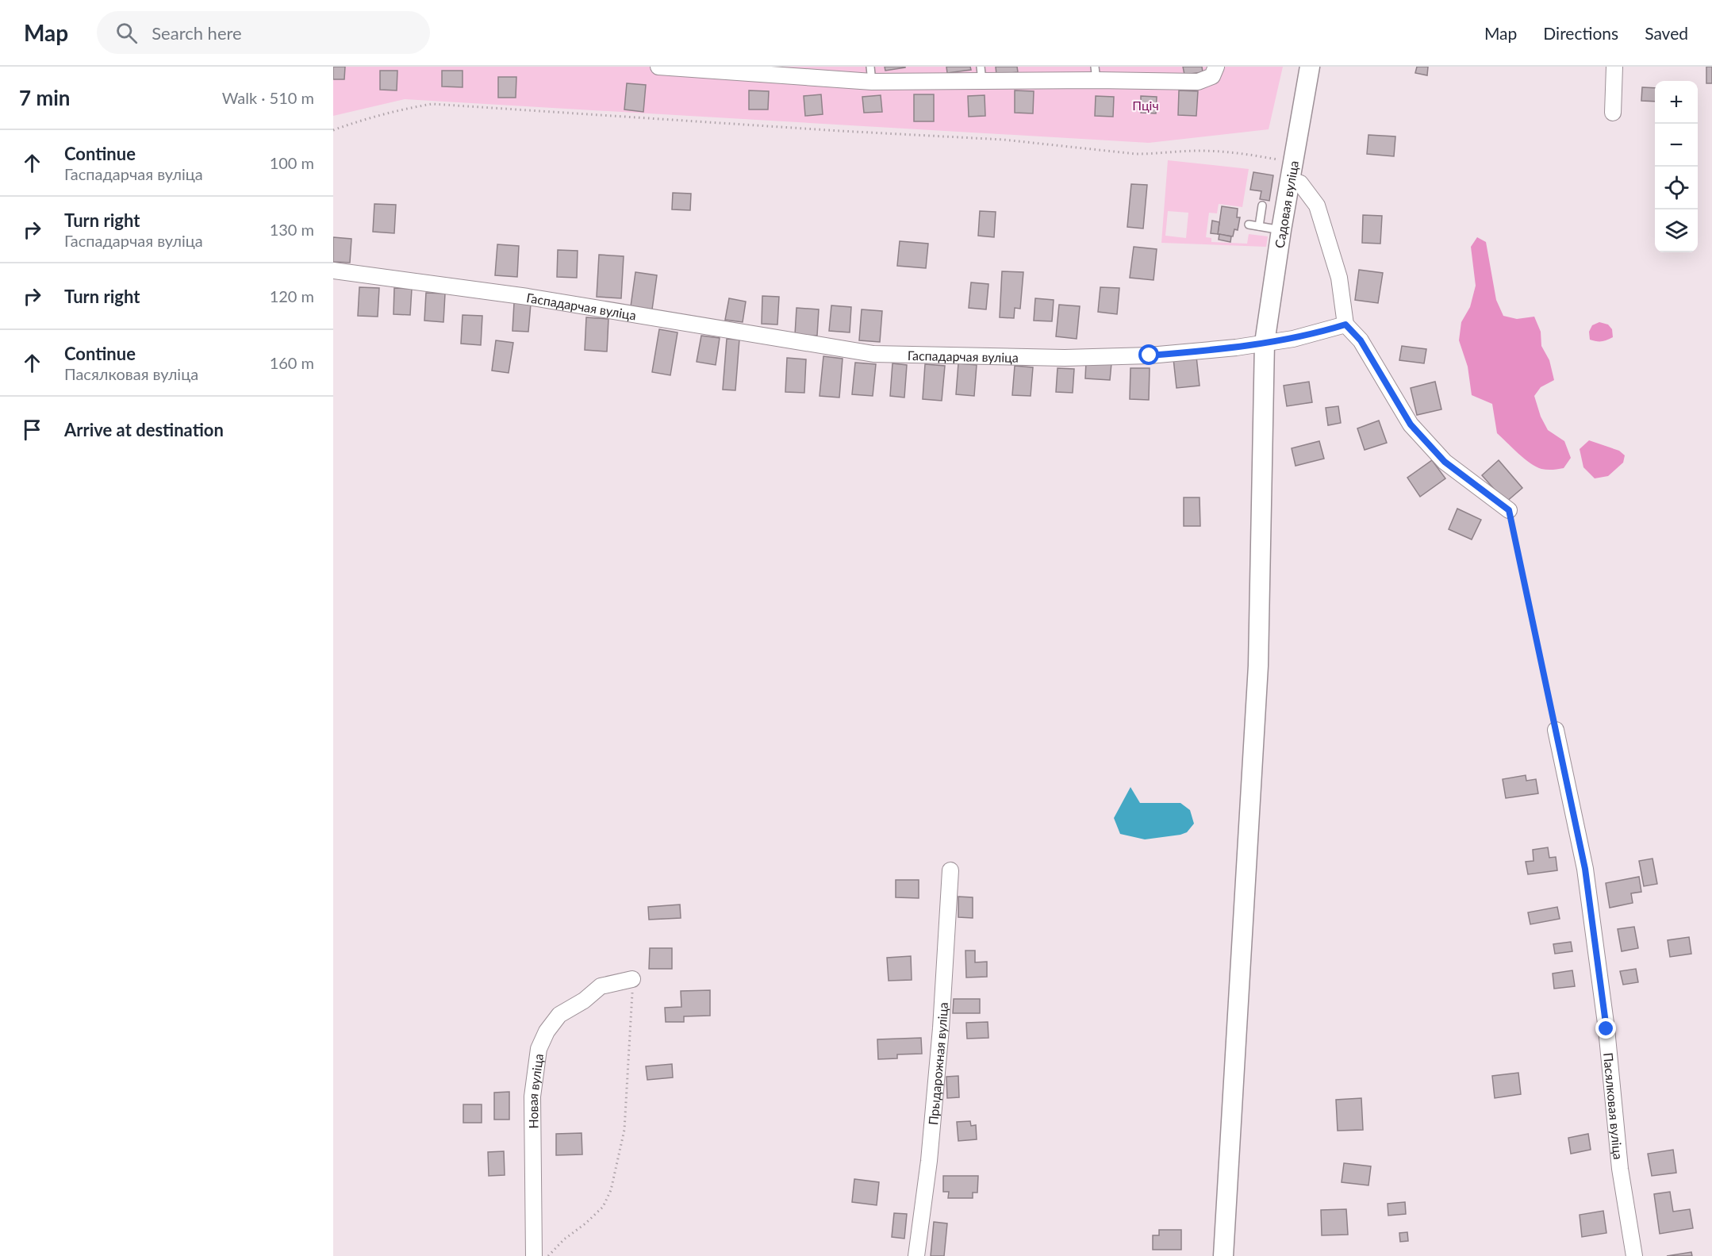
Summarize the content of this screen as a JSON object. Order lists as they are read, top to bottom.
{
  "streets": {
    "street": [
      "Садовая вуліца",
      "Гаспадарчая вуліца",
      "Прыдарожная вуліца",
      "Новая вуліца",
      "Пасялковая вуліца"
    ]
  },
  "crossings": [
    ["Садовая вуліца", "Гаспадарчая вуліца"]
  ],
  "parks": ["Пціч"],
  "page": {
    "header": "Map",
    "search": "Search here",
    "nav": ["Map", "Directions", "Saved"],
    "heading": ["7 min", "Walk · 510 m"],
    "map_buttons": ["+", "−"],
    "list": [
      ["Continue", "Гаспадарчая вуліца", "100 m"],
      ["Turn right", "Гаспадарчая вуліца", "130 m"],
      ["Turn right", "120 m"],
      ["Continue", "Пасялковая вуліца", "160 m"],
      "Arrive at destination"
    ]
  }
}
